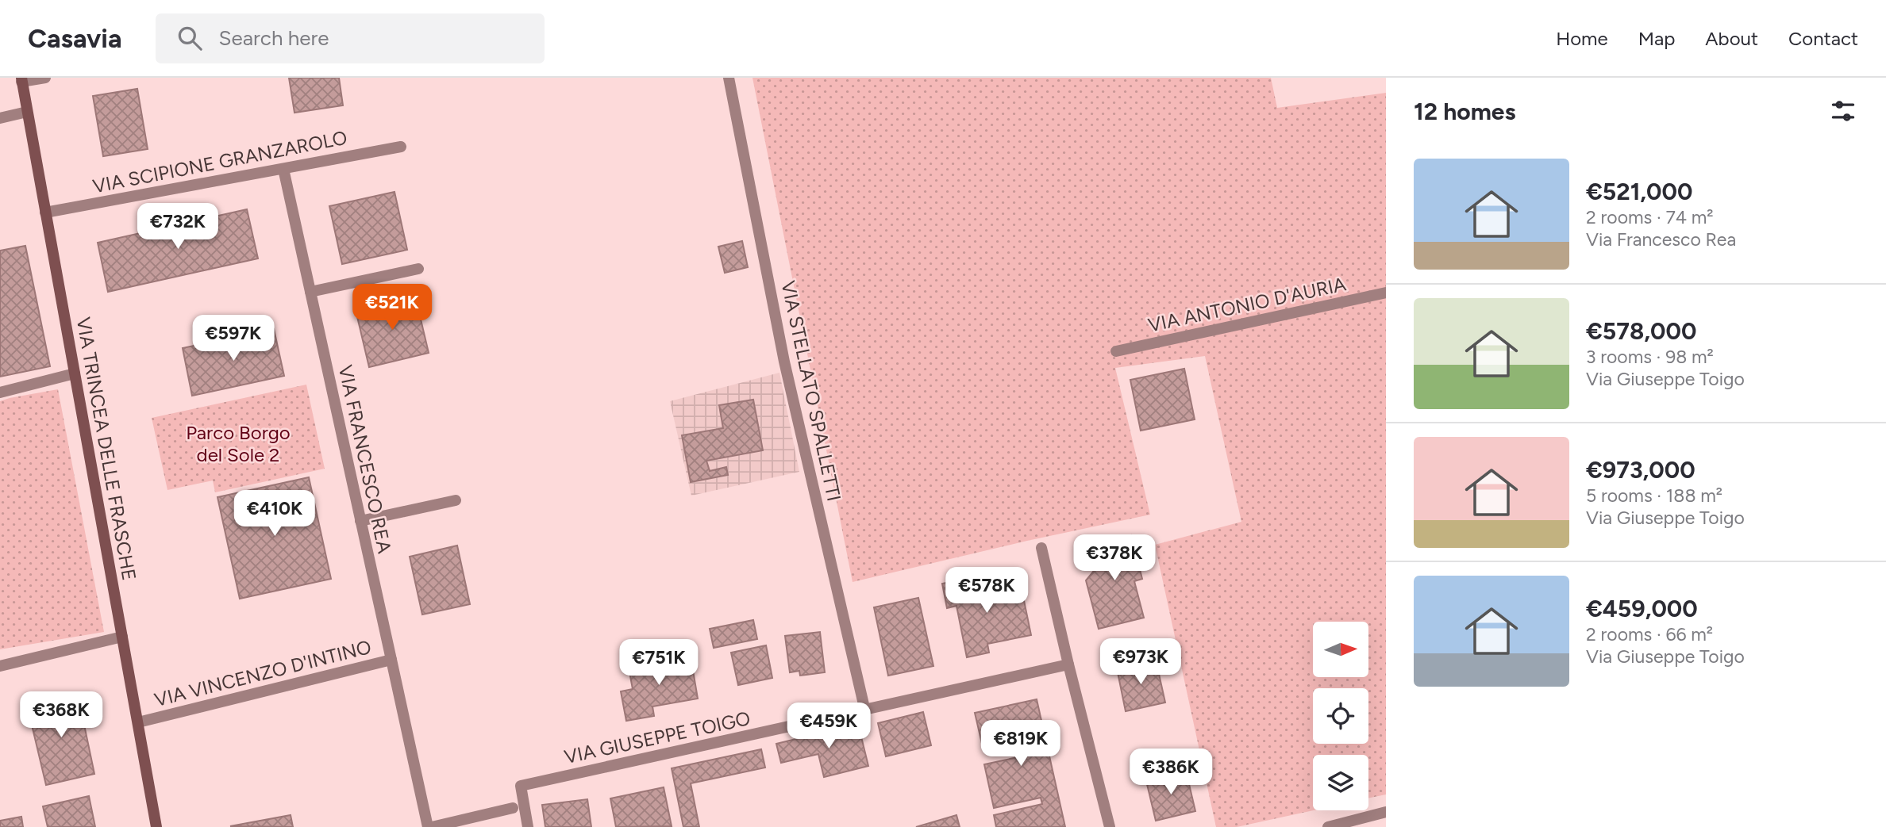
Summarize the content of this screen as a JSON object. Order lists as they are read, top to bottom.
{
  "streets": {
    "street": [
      "VIA SCIPIONE GRANZAROLO",
      "VIA ANTONIO D'AURIA",
      "VIA STELLATO SPALLETTI",
      "VIA TRINCEA DELLE FRASCHE",
      "VIA FRANCESCO REA",
      "VIA VINCENZO D'INTINO",
      "VIA GIUSEPPE TOIGO"
    ]
  },
  "crossings": [
    ["VIA SCIPIONE GRANZAROLO", "VIA TRINCEA DELLE FRASCHE"],
    ["VIA SCIPIONE GRANZAROLO", "VIA FRANCESCO REA"],
    ["VIA STELLATO SPALLETTI", "VIA GIUSEPPE TOIGO"],
    ["VIA TRINCEA DELLE FRASCHE", "VIA VINCENZO D'INTINO"],
    ["VIA FRANCESCO REA", "VIA VINCENZO D'INTINO"]
  ],
  "parks": ["Parco Borgo del Sole 2"],
  "north": "right",
  "page": {
    "header": "Casavia",
    "search": "Search here",
    "nav": [
      "Home",
      "Map",
      "About",
      "Contact"
    ],
    "heading": "12 homes",
    "list": [
      {
        "name": "€521,000",
        "note": "2 rooms · 74 m² · Via Francesco Rea"
      },
      {
        "name": "€578,000",
        "note": "3 rooms · 98 m² · Via Giuseppe Toigo"
      },
      {
        "name": "€973,000",
        "note": "5 rooms · 188 m² · Via Giuseppe Toigo"
      },
      {
        "name": "€459,000",
        "note": "2 rooms · 66 m² · Via Giuseppe Toigo"
      }
    ],
    "price": [
      "€732K",
      "€521K",
      "€597K",
      "€410K",
      "€378K",
      "€578K",
      "€973K",
      "€751K",
      "€368K",
      "€459K",
      "€819K",
      "€386K"
    ]
  }
}
